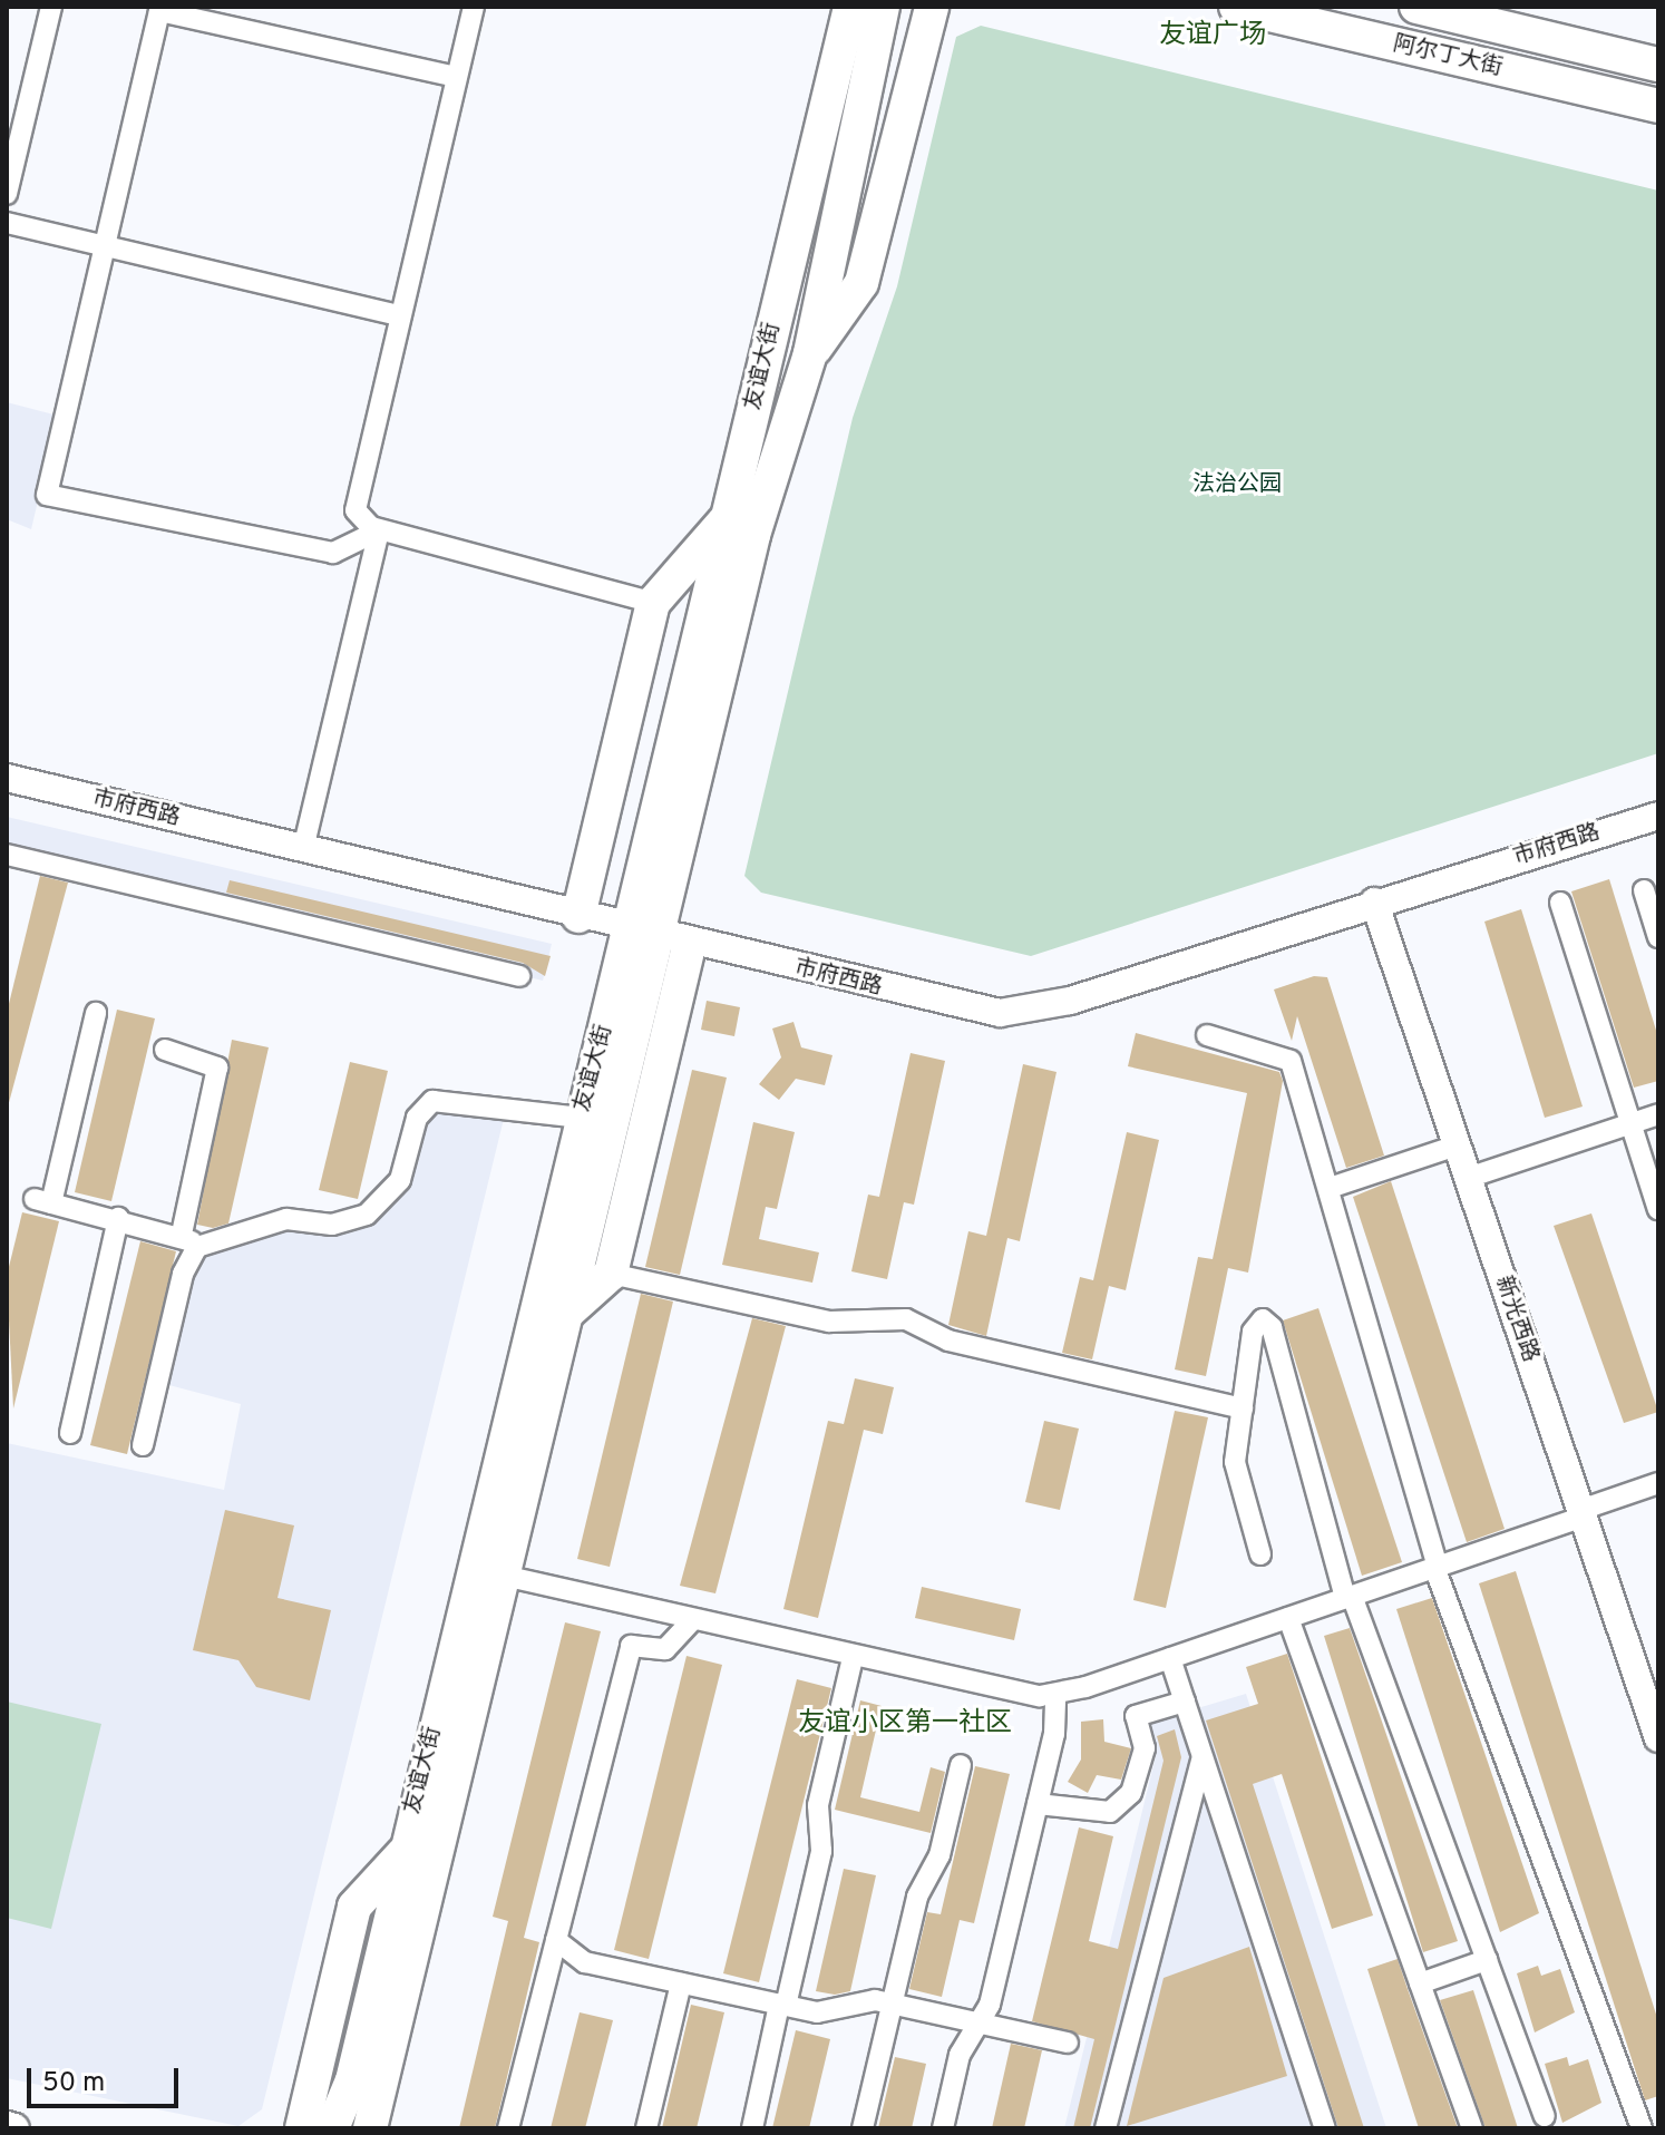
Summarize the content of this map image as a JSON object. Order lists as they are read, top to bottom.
{
  "streets": {
    "main road": ["阿尔丁大街", "友谊大街"],
    "street": ["市府西路", "新光西路"]
  },
  "crossings": [
    ["友谊大街", "市府西路"],
    ["市府西路", "新光西路"]
  ],
  "districts": ["友谊广场", "友谊小区第一社区"],
  "parks": ["法治公园"],
  "scale_bar": "50 m"
}
